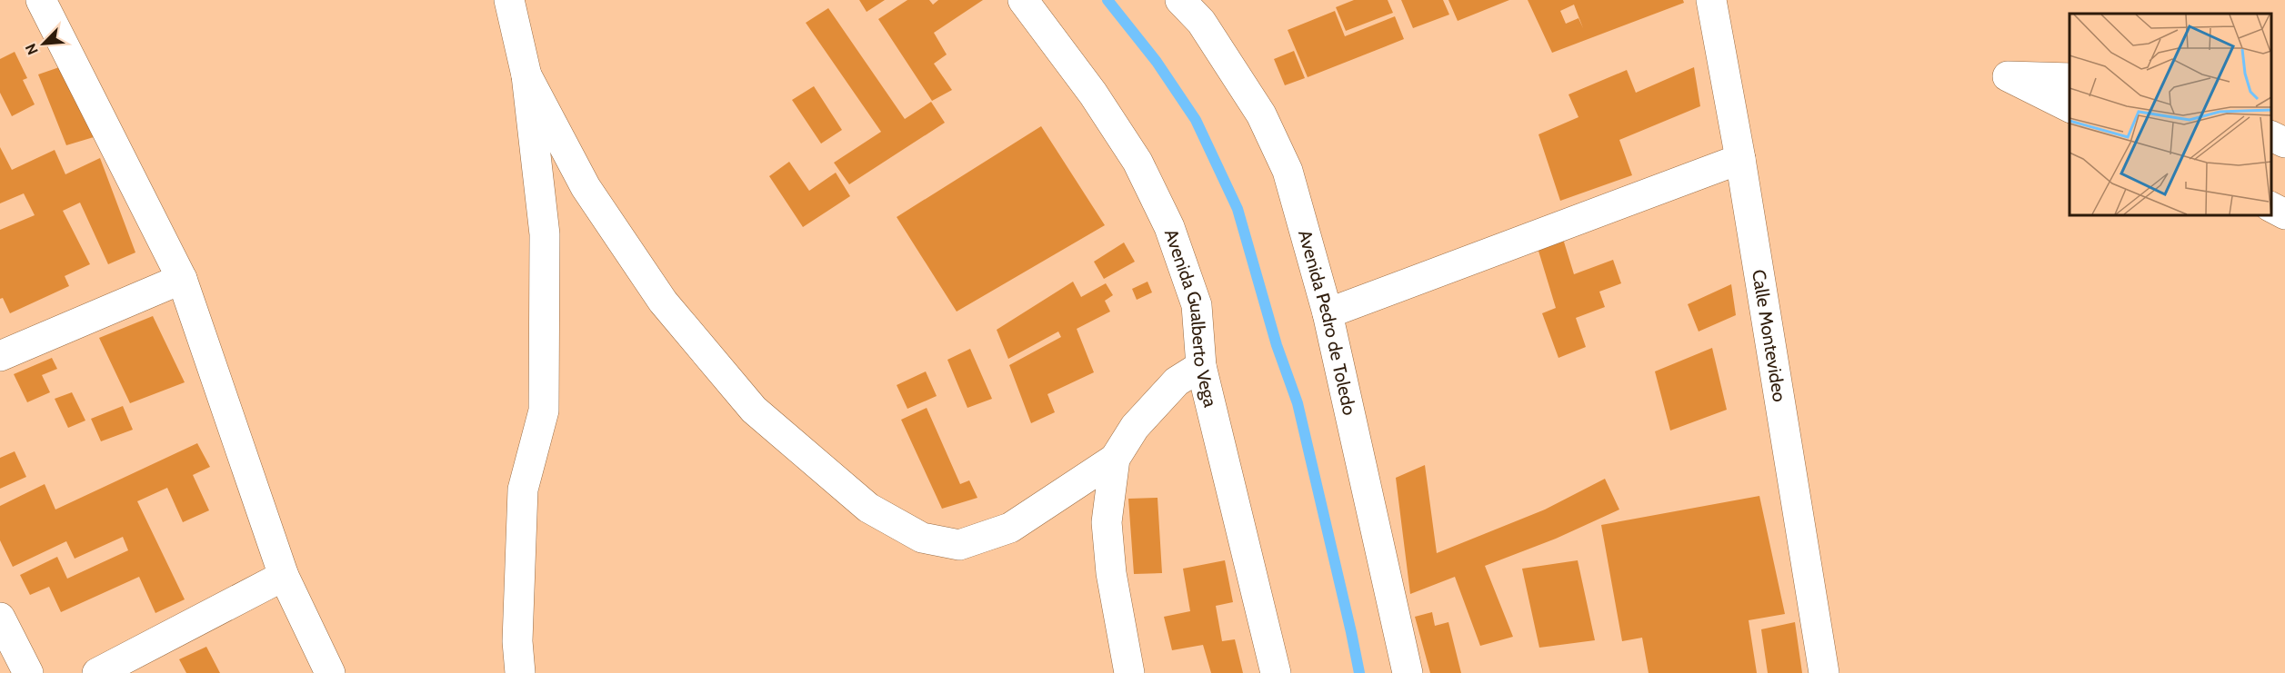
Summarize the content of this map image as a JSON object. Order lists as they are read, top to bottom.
{
  "streets": {
    "street": ["Avenida Gualberto Vega", "Avenida Pedro de Toledo", "Calle Montevideo"]
  },
  "north": "bottom left"
}
